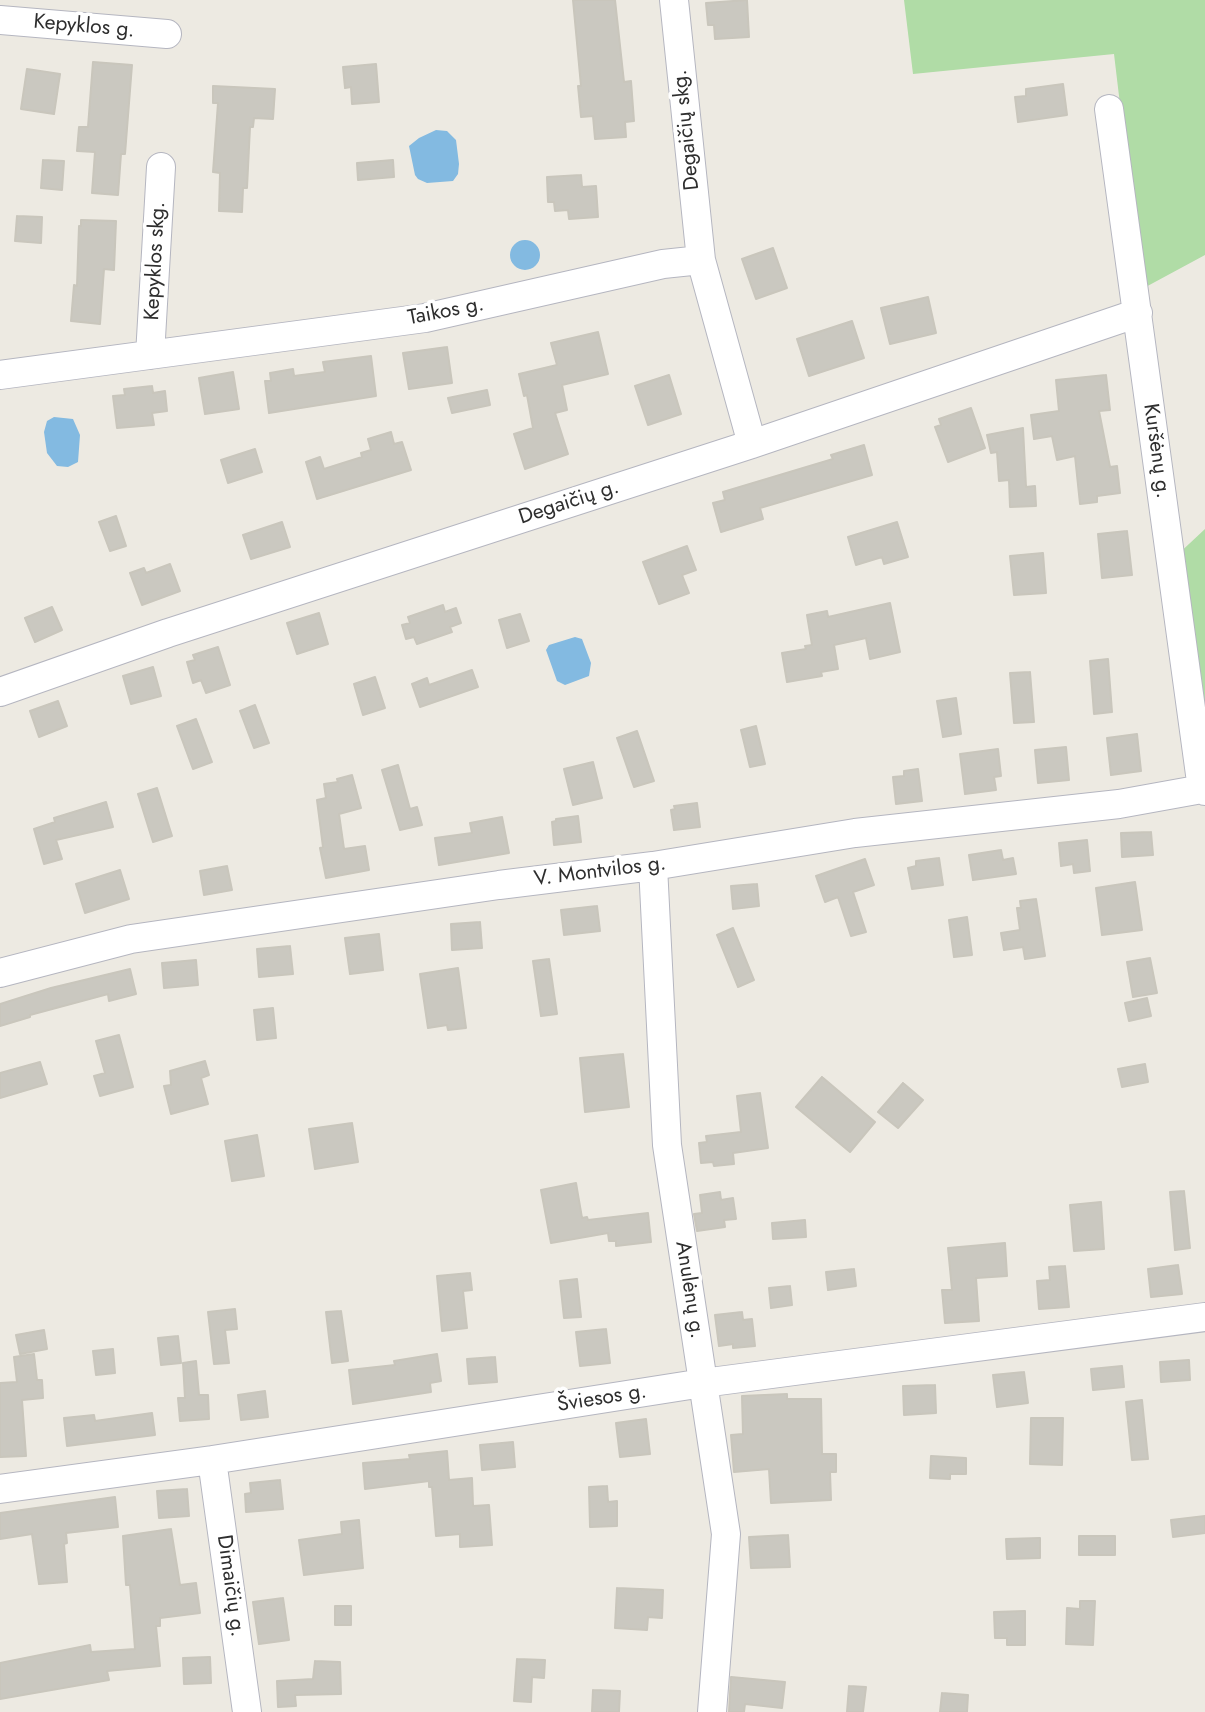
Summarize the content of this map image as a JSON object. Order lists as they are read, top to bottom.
{
  "streets": {
    "street": [
      "Kepyklos g.",
      "Degaičių skg.",
      "Kepyklos skg.",
      "Taikos g.",
      "Kuršėnų g.",
      "Degaičių g.",
      "V. Montvilos g.",
      "Anulėnų g.",
      "Šviesos g.",
      "Dimaičių g."
    ]
  },
  "crossings": [
    ["Degaičių skg.", "Taikos g."],
    ["Kepyklos skg.", "Taikos g."],
    ["Kuršėnų g.", "Degaičių g."],
    ["Kuršėnų g.", "V. Montvilos g."],
    ["V. Montvilos g.", "Anulėnų g."],
    ["Anulėnų g.", "Šviesos g."],
    ["Šviesos g.", "Dimaičių g."]
  ]
}
